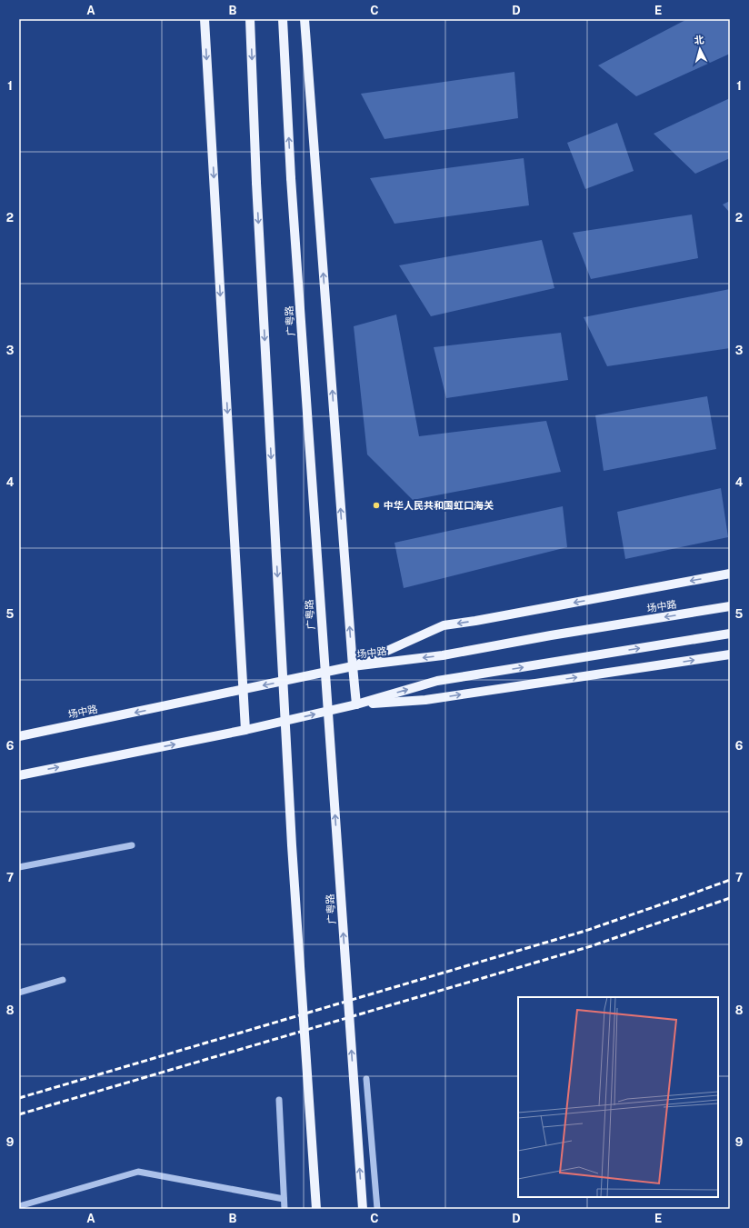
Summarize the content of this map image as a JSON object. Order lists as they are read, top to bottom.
{
  "streets": {
    "main road": ["广粤路", "场中路"]
  },
  "places": ["中华人民共和国虹口海关"],
  "north": "top",
  "grid": {
    "columns": [
      "A",
      "B",
      "C",
      "D",
      "E"
    ],
    "rows": [
      "1",
      "2",
      "3",
      "4",
      "5",
      "6",
      "7",
      "8",
      "9"
    ]
  }
}
